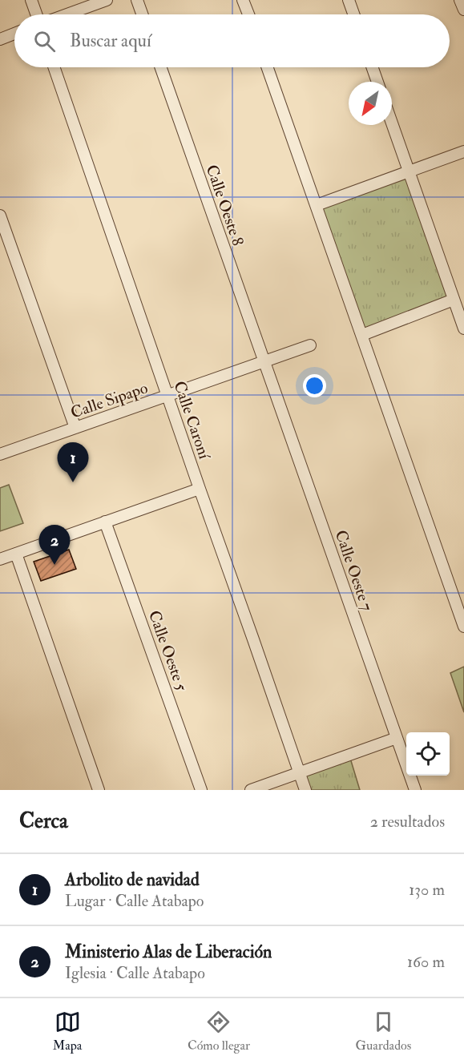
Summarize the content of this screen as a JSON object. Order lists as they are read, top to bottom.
{
  "streets": {
    "street": [
      "Calle Oeste 8",
      "Calle Sipapo",
      "Calle Caroní",
      "Calle Oeste 7",
      "Calle Oeste 5"
    ]
  },
  "crossings": [
    ["Calle Oeste 8", "Calle Sipapo"],
    ["Calle Oeste 8", "Calle Oeste 7"],
    ["Calle Sipapo", "Calle Caroní"],
    ["Calle Sipapo", "Calle Oeste 7"]
  ],
  "north": "bottom left",
  "page": {
    "search": "Buscar aquí",
    "pins": ["1", "2"],
    "heading": ["Cerca", "2 resultados"],
    "list": [
      {
        "mark": "1",
        "name": "Arbolito de navidad",
        "note": "Lugar · Calle Atabapo",
        "value": "130 m"
      },
      {
        "mark": "2",
        "name": "Ministerio Alas de Liberación",
        "note": "Iglesia · Calle Atabapo",
        "value": "160 m"
      }
    ],
    "nav": ["Mapa", "Cómo llegar", "Guardados"]
  }
}
